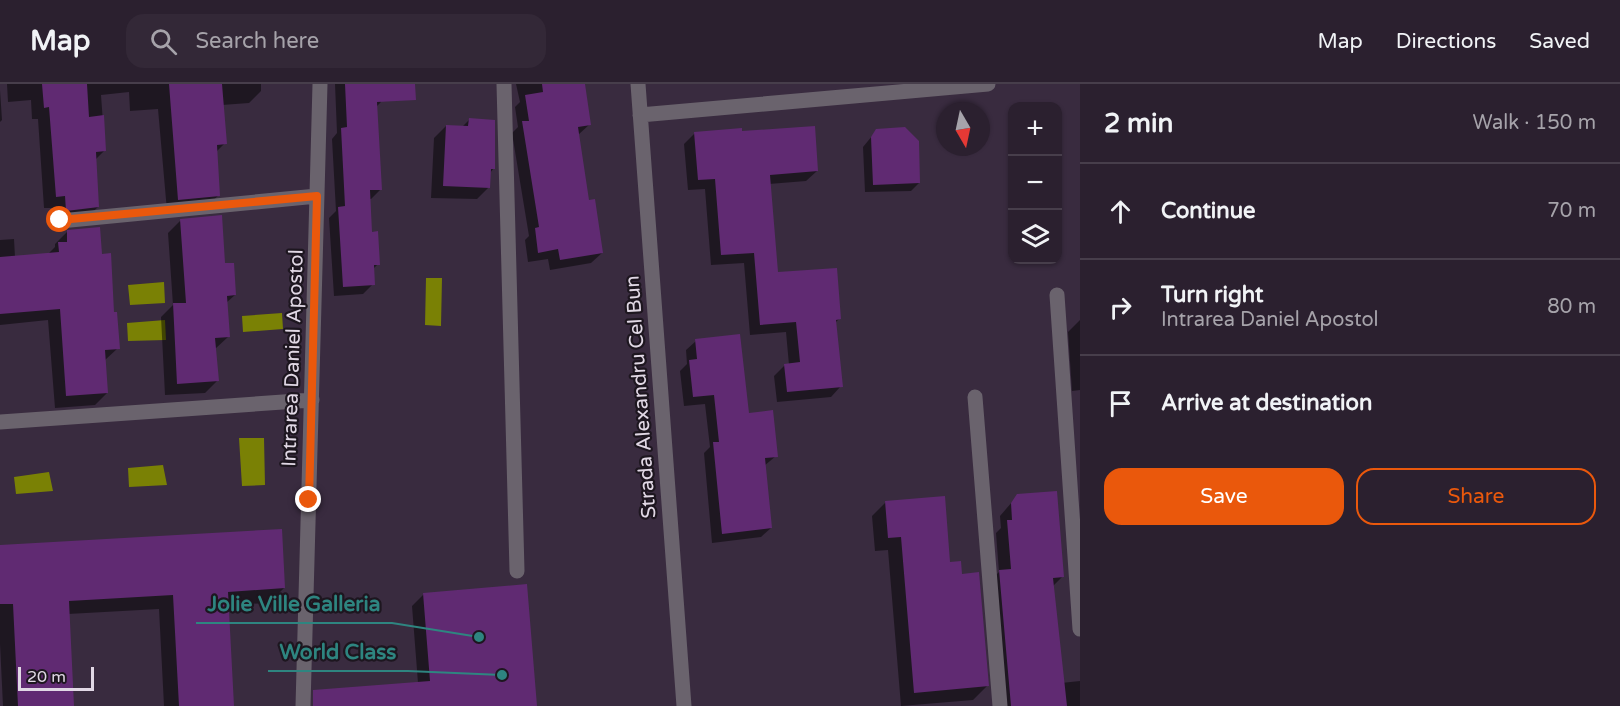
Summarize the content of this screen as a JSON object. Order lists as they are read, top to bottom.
{
  "streets": {
    "street": ["Intrarea Daniel Apostol", "Strada Alexandru Cel Bun"]
  },
  "places": ["Jolie Ville Galleria", "World Class"],
  "scale_bar": "20 m",
  "north": "bottom",
  "page": {
    "header": "Map",
    "search": "Search here",
    "nav": ["Map", "Directions", "Saved"],
    "heading": ["2 min", "Walk · 150 m"],
    "map_buttons": ["+", "−"],
    "list": [
      ["Continue", "70 m"],
      ["Turn right", "Intrarea Daniel Apostol", "80 m"],
      "Arrive at destination"
    ],
    "buttons": ["Save", "Share"],
    "scale": "20 m"
  }
}
